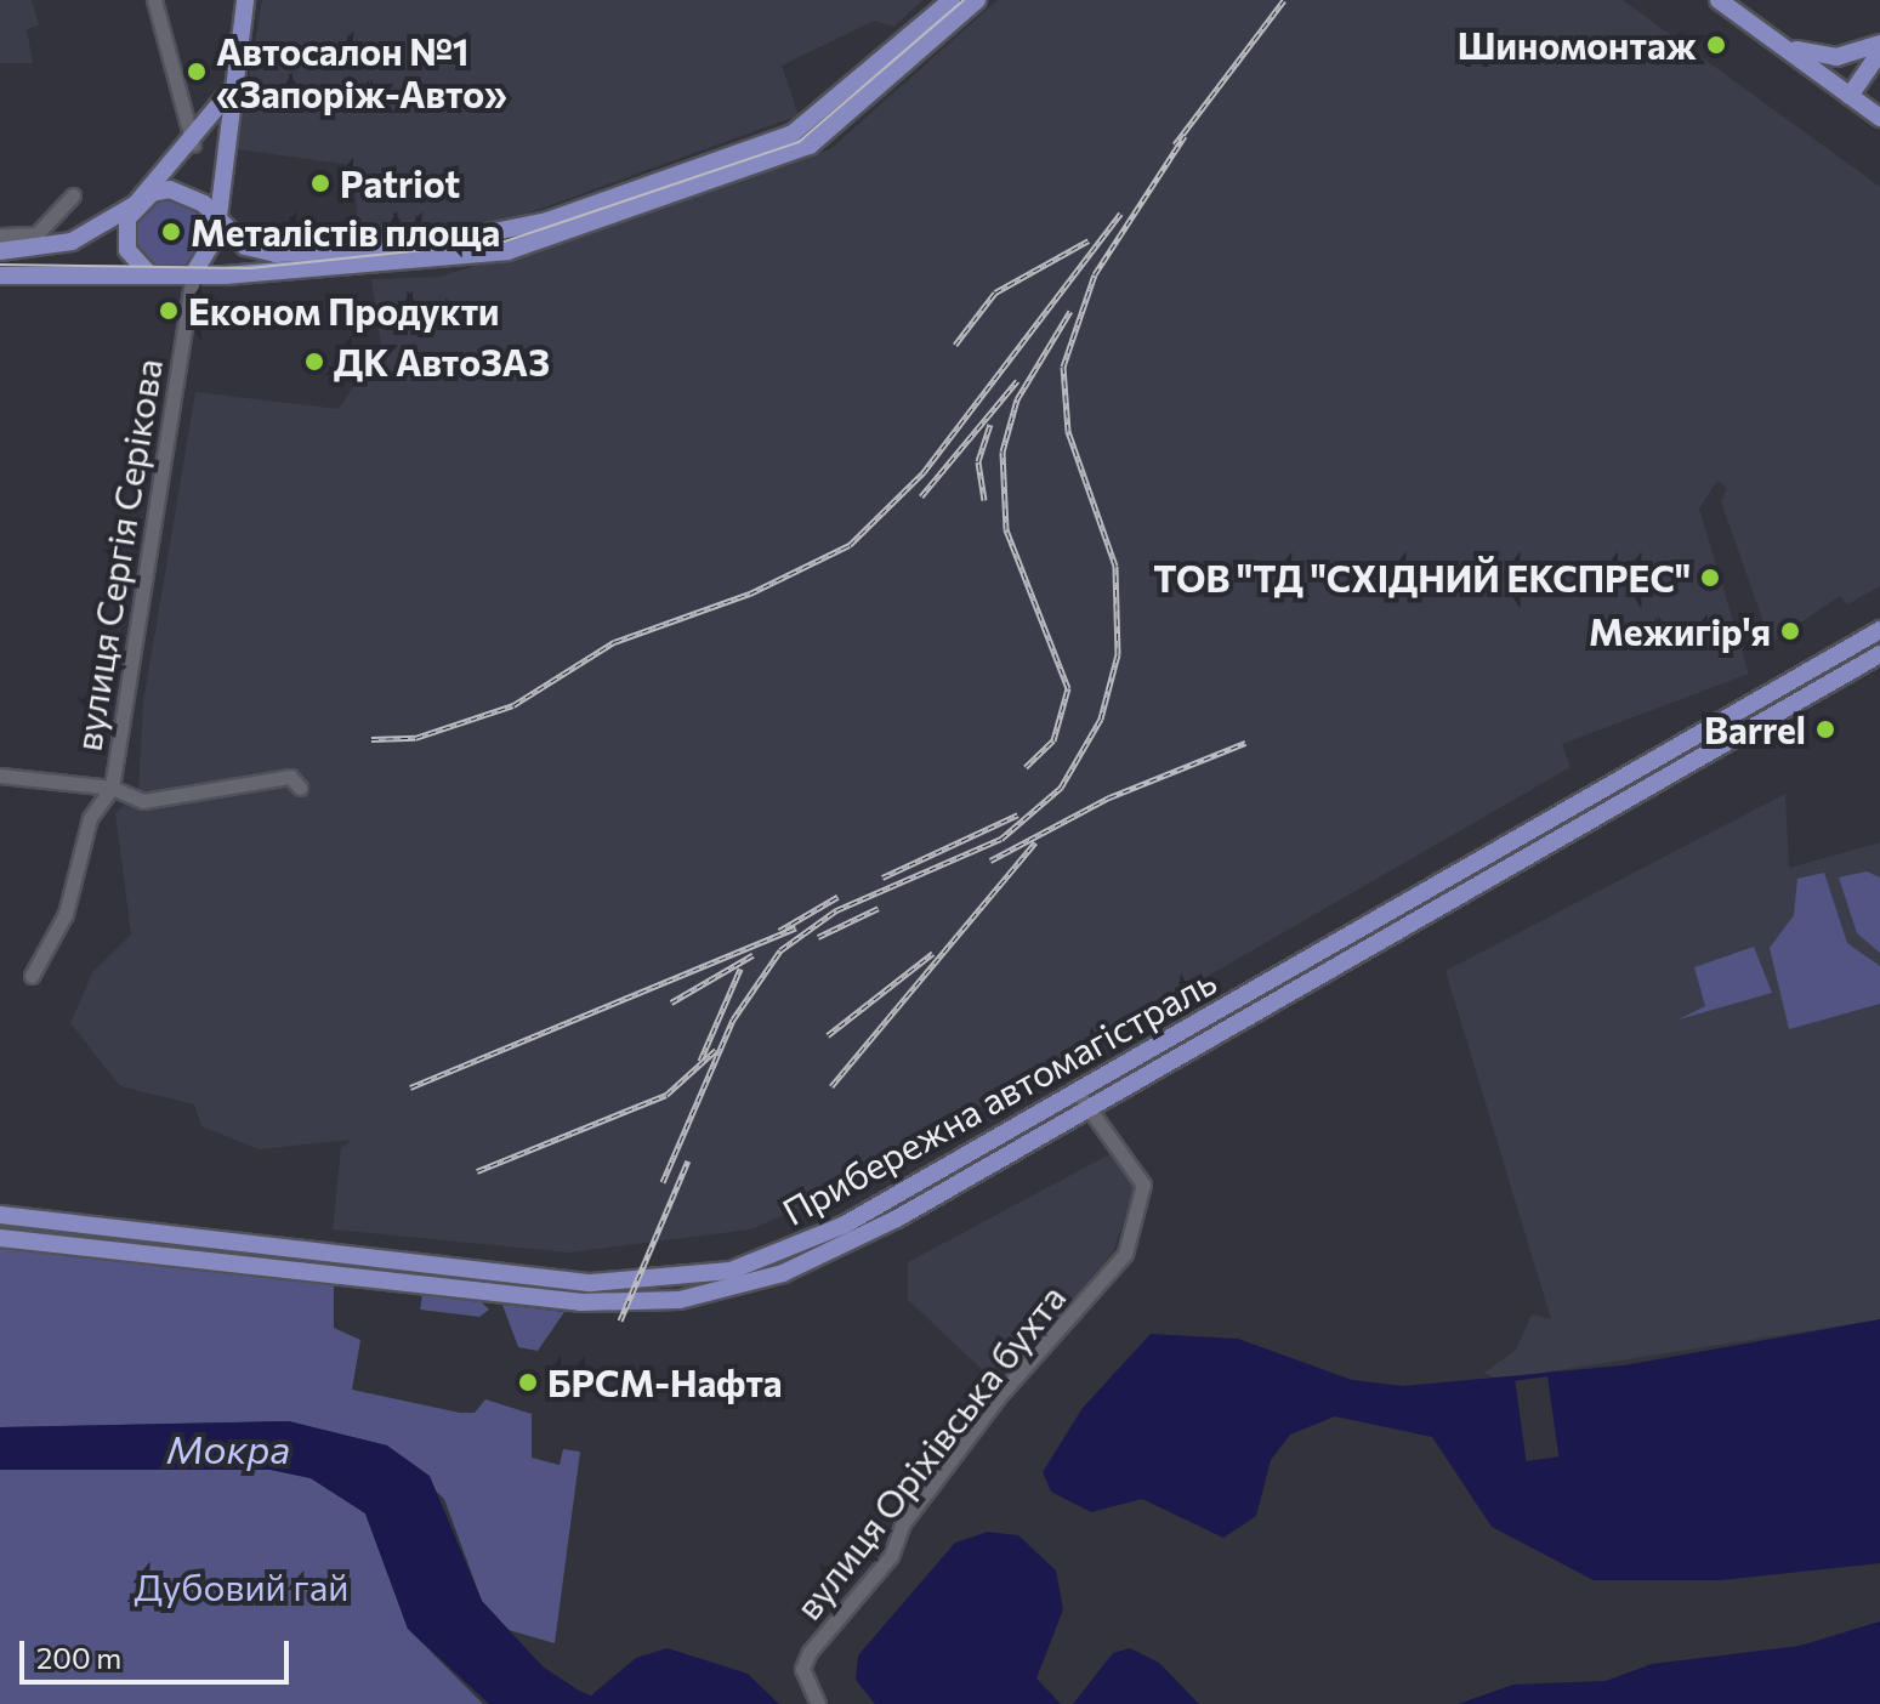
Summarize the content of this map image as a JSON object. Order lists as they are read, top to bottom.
{
  "streets": {
    "main road": ["Прибережна автомагістраль"],
    "street": ["вулиця Сергія Серікова", "вулиця Оріхівська бухта"]
  },
  "crossings": [
    ["Прибережна автомагістраль", "вулиця Оріхівська бухта"]
  ],
  "water": ["Мокра"],
  "parks": ["Дубовий гай"],
  "places": [
    "Шиномонтаж",
    "Автосалон №1 «Запоріж-Авто»",
    "Patriot",
    "Металістів площа",
    "Економ Продукти",
    "ДК АвтоЗАЗ",
    "ТОВ \"ТД \"СХІДНИЙ ЕКСПРЕС\"",
    "Межигір'я",
    "Barrel",
    "БРСМ-Нафта"
  ],
  "scale_bar": "200 m"
}
